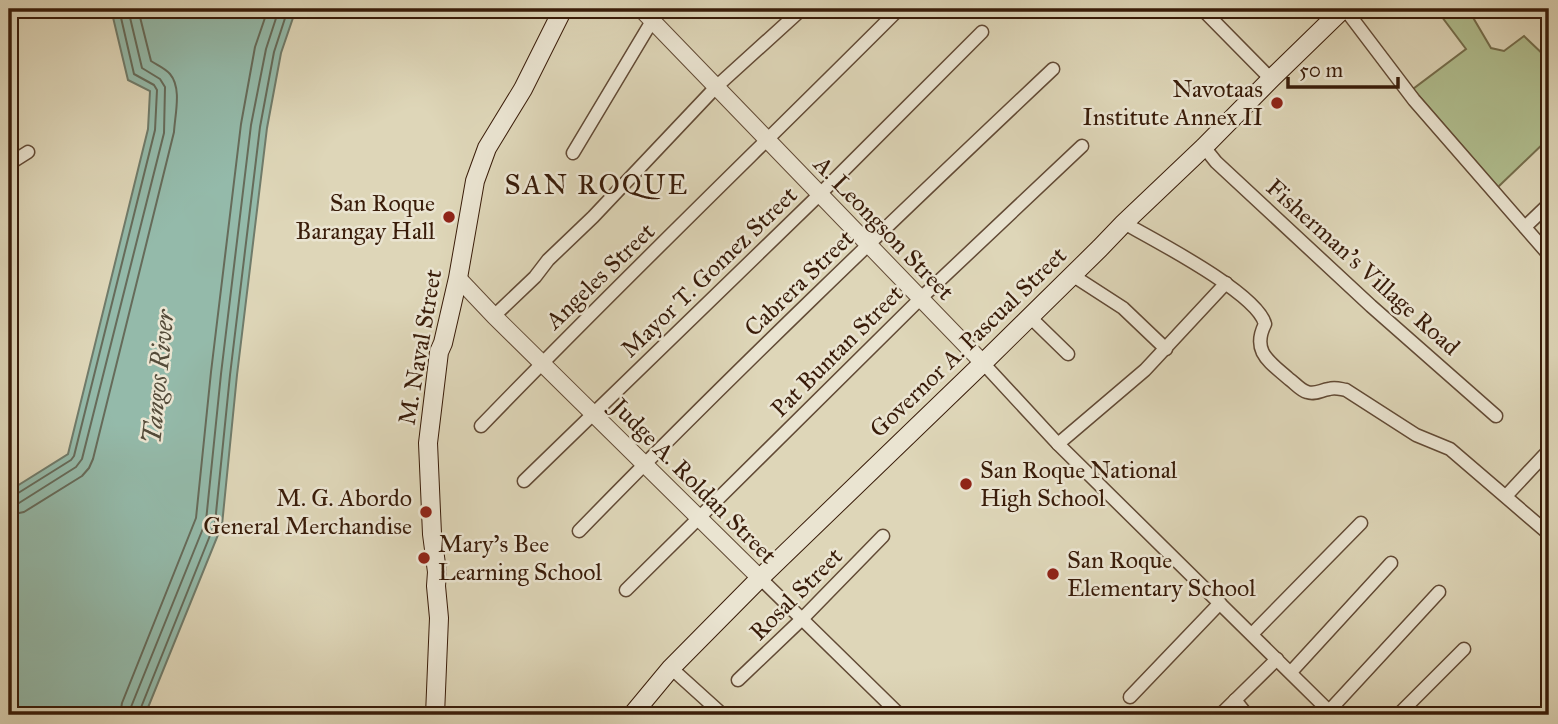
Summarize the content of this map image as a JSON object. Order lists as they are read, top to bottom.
{
  "streets": {
    "main road": ["Governor A. Pascual Street", "M. Naval Street"],
    "street": [
      "A. Leongson Street",
      "Fisherman's Village Road",
      "Mayor T. Gomez Street",
      "Angeles Street",
      "Cabrera Street",
      "Pat Buntan Street",
      "Judge A. Roldan Street",
      "Rosal Street"
    ]
  },
  "crossings": [
    ["A. Leongson Street", "Mayor T. Gomez Street"],
    ["A. Leongson Street", "Angeles Street"],
    ["A. Leongson Street", "Cabrera Street"],
    ["A. Leongson Street", "Governor A. Pascual Street"],
    ["A. Leongson Street", "Pat Buntan Street"],
    ["Fisherman's Village Road", "Governor A. Pascual Street"],
    ["Mayor T. Gomez Street", "Judge A. Roldan Street"],
    ["Angeles Street", "Judge A. Roldan Street"],
    ["Cabrera Street", "Judge A. Roldan Street"],
    ["Governor A. Pascual Street", "Judge A. Roldan Street"],
    ["M. Naval Street", "Judge A. Roldan Street"],
    ["Pat Buntan Street", "Judge A. Roldan Street"],
    ["Judge A. Roldan Street", "Rosal Street"]
  ],
  "districts": ["SAN ROQUE"],
  "water": ["Tangos River"],
  "places": [
    "Navotaas Institute Annex II",
    "San Roque Barangay Hall",
    "San Roque National High School",
    "M. G. Abordo General Merchandise",
    "Mary's Bee Learning School",
    "San Roque Elementary School"
  ],
  "scale_bar": "50 m"
}
